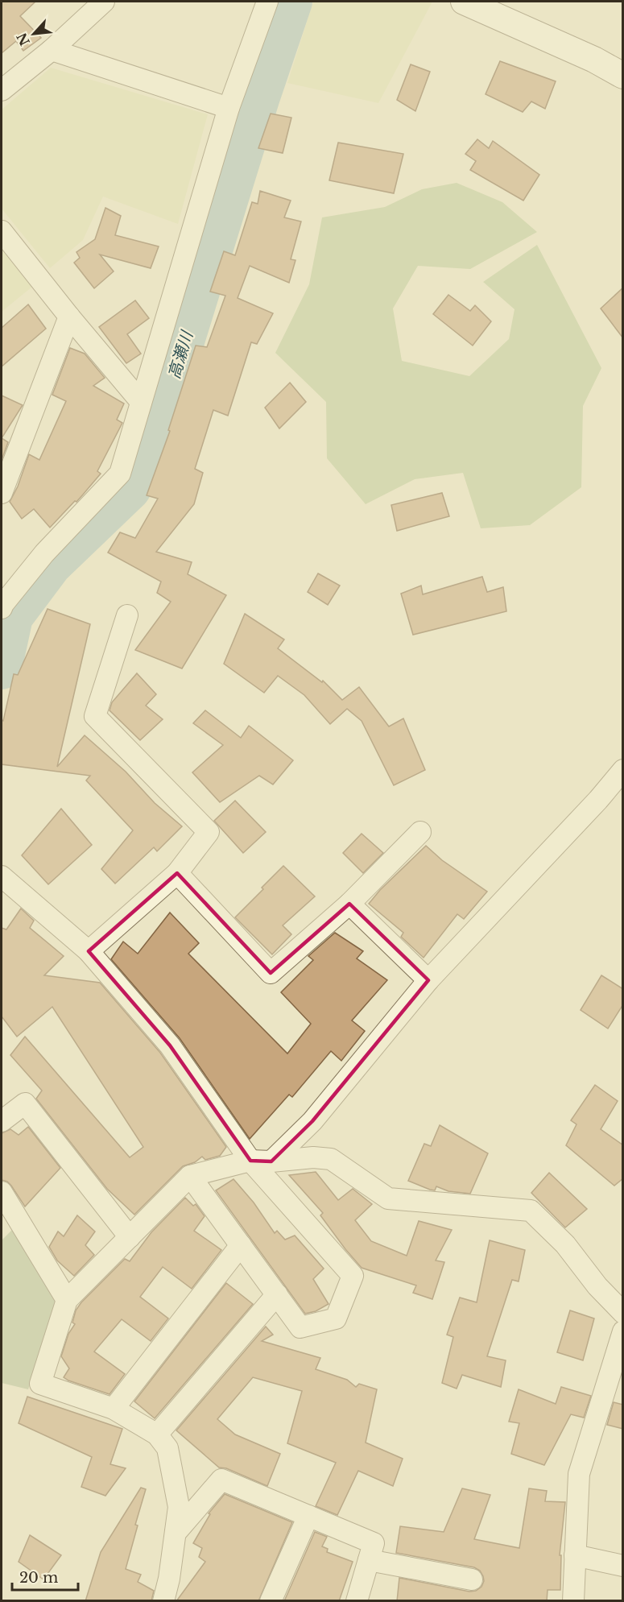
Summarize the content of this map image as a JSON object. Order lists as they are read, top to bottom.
{
  "water": ["高瀬川"],
  "scale_bar": "20 m",
  "north": "bottom left"
}
